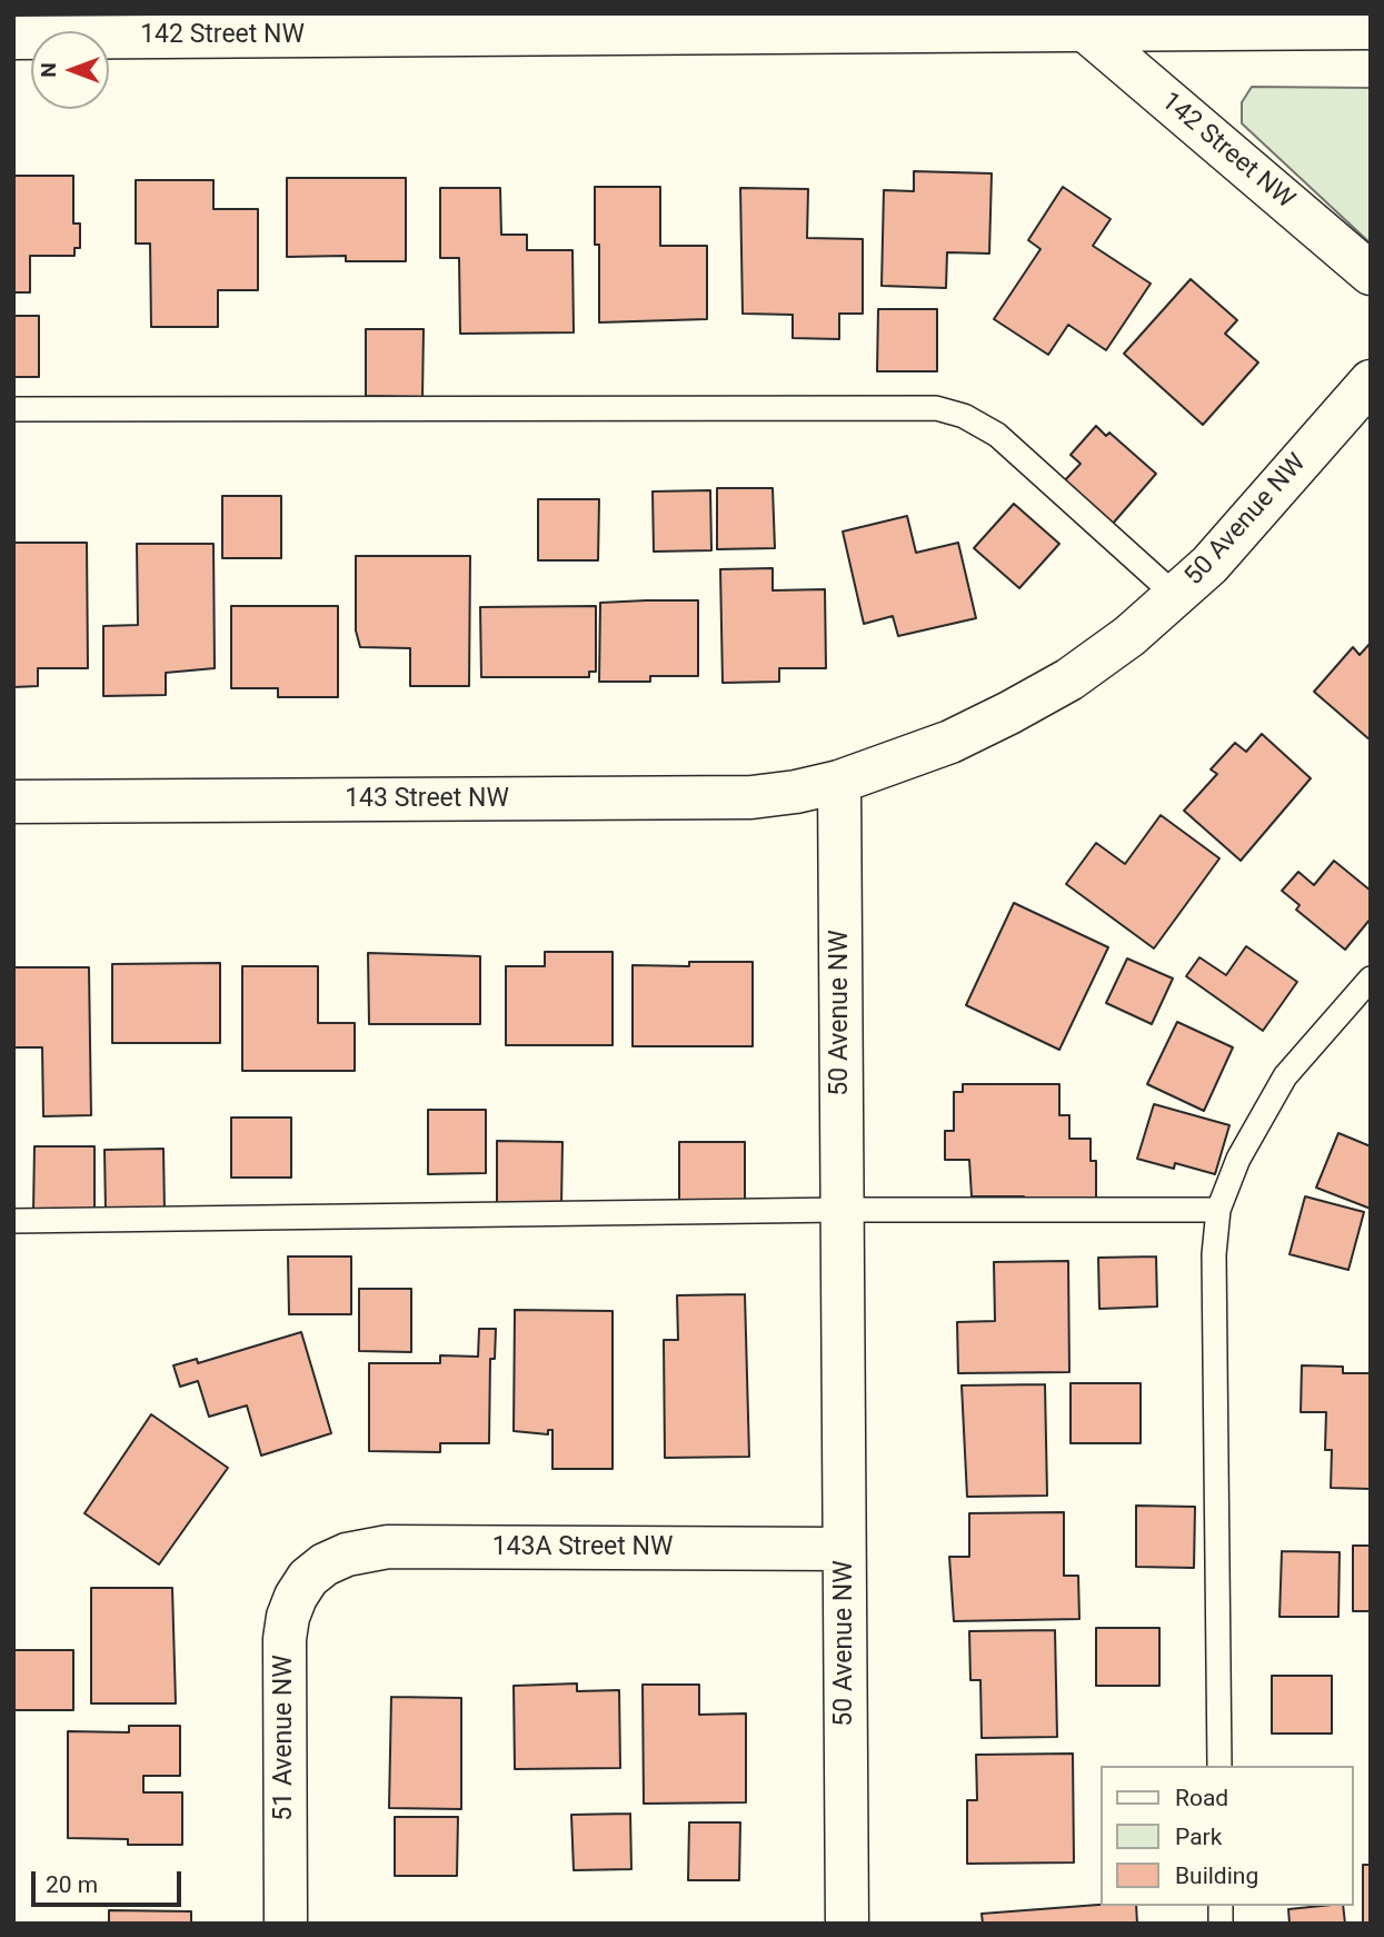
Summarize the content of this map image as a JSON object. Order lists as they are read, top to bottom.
{
  "streets": {
    "street": [
      "142 Street NW",
      "50 Avenue NW",
      "143 Street NW",
      "143A Street NW",
      "51 Avenue NW"
    ]
  },
  "crossings": [
    ["50 Avenue NW", "143 Street NW"],
    ["50 Avenue NW", "143A Street NW"],
    ["143A Street NW", "51 Avenue NW"]
  ],
  "legend": ["Road", "Park", "Building"],
  "scale_bar": "20 m",
  "north": "left"
}
